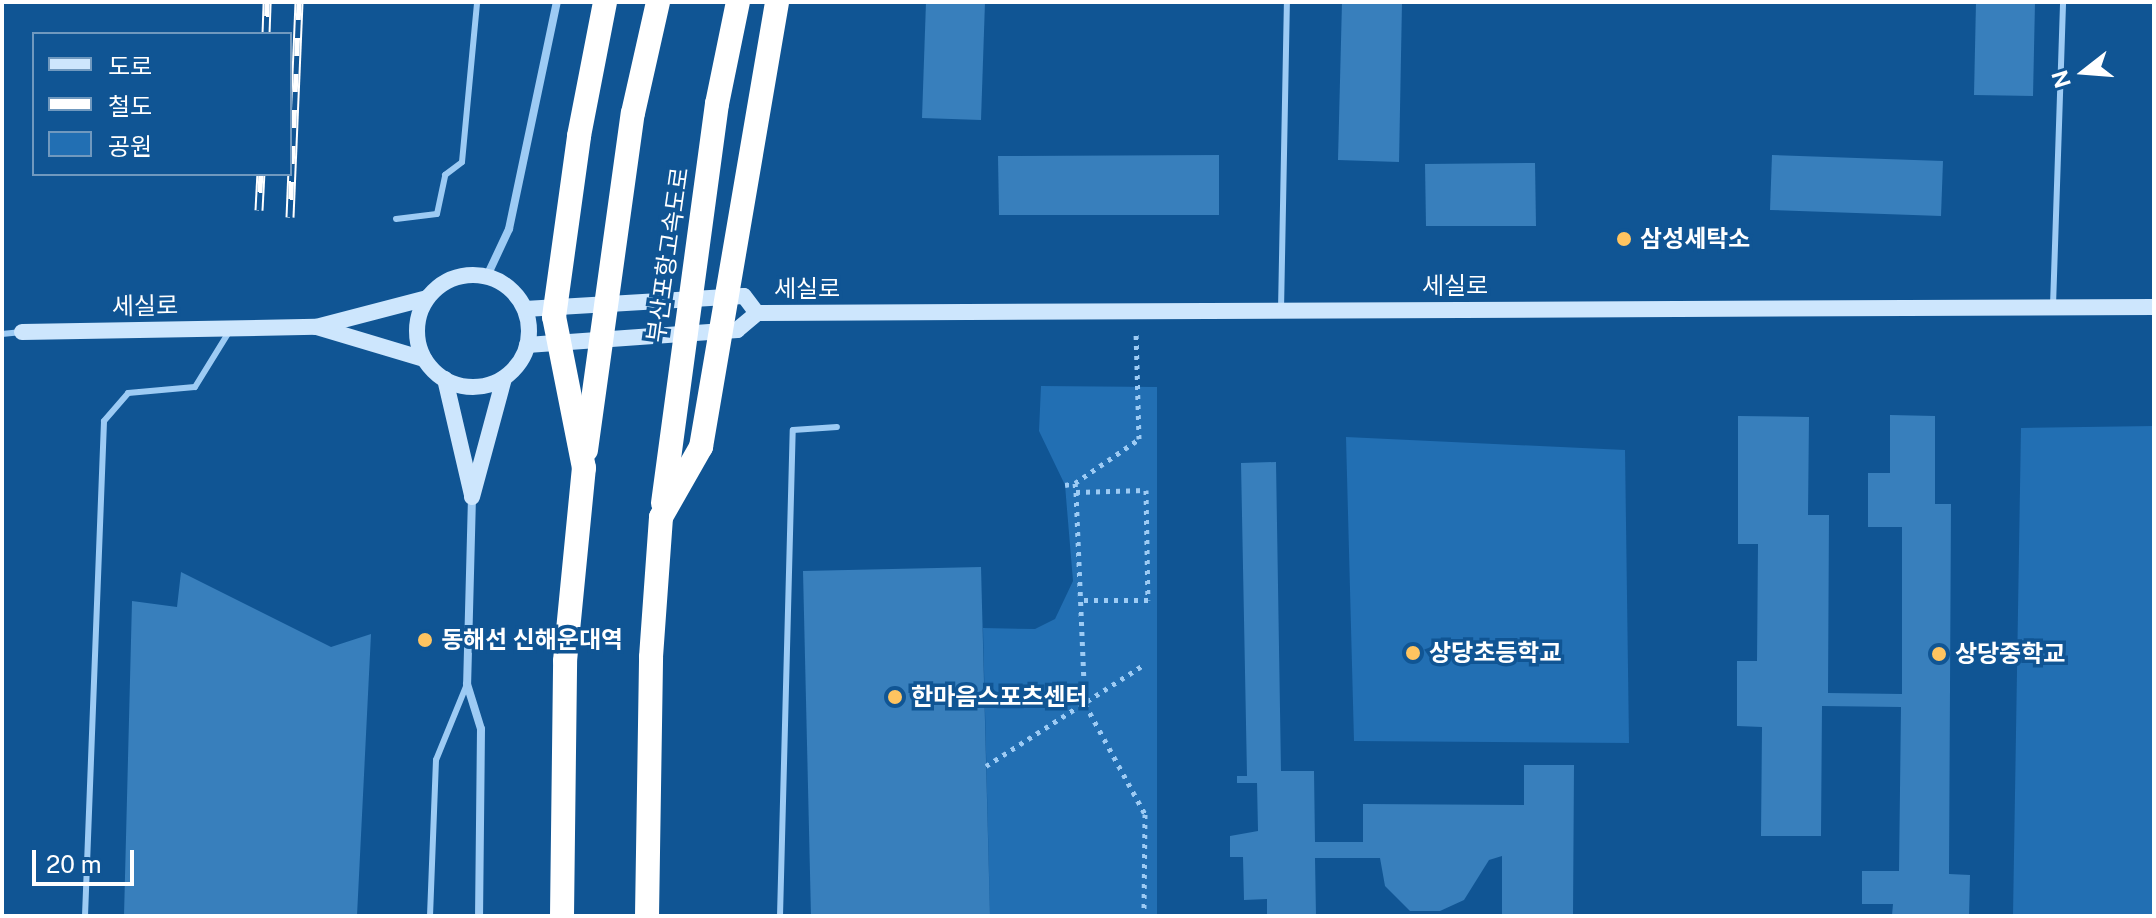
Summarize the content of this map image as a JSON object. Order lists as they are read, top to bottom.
{
  "streets": {
    "highway": ["부산포항고속도로"],
    "street": ["세실로"]
  },
  "places": [
    "삼성세탁소",
    "동해선 신해운대역",
    "상당초등학교",
    "상당중학교",
    "한마음스포츠센터"
  ],
  "legend": ["도로", "철도", "공원"],
  "scale_bar": "20 m",
  "north": "left"
}
